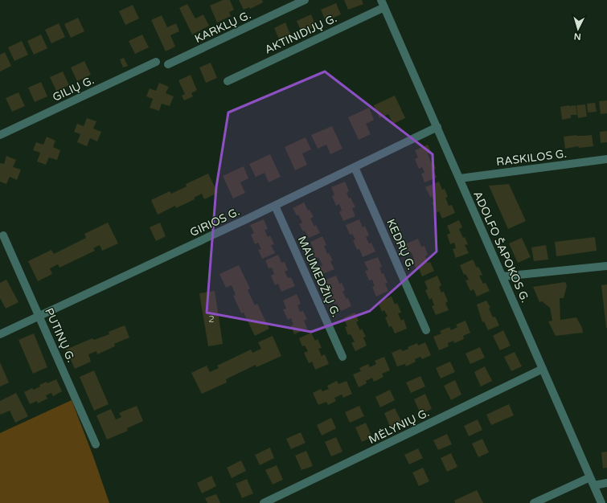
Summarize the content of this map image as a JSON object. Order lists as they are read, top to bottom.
{
  "streets": {
    "street": [
      "KARKLŲ G.",
      "AKTINIDIJŲ G.",
      "GILIŲ G.",
      "RASKILOS G.",
      "GIRIOS G.",
      "KEDRŲ G.",
      "ADOLFO ŠAPOKOS G.",
      "MAUMEDŽIŲ G.",
      "PUTINŲ G.",
      "MĖLYNIŲ G."
    ]
  },
  "crossings": [
    ["AKTINIDIJŲ G.", "ADOLFO ŠAPOKOS G."],
    ["RASKILOS G.", "ADOLFO ŠAPOKOS G."],
    ["GIRIOS G.", "KEDRŲ G."],
    ["GIRIOS G.", "ADOLFO ŠAPOKOS G."],
    ["GIRIOS G.", "MAUMEDŽIŲ G."],
    ["GIRIOS G.", "PUTINŲ G."],
    ["ADOLFO ŠAPOKOS G.", "MĖLYNIŲ G."]
  ],
  "house_numbers": ["2"],
  "north": "bottom"
}
